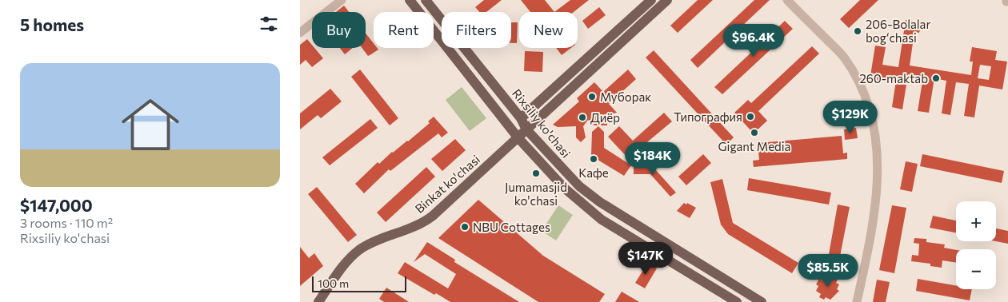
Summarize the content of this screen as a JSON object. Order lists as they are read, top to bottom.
{
  "streets": {
    "main road": ["Rixsiliy ko'chasi", "Binkat ko'chasi"]
  },
  "crossings": [
    ["Rixsiliy ko'chasi", "Binkat ko'chasi"]
  ],
  "places": [
    "206-Bolalar bogʻchasi",
    "260-maktab",
    "Муборак",
    "Типография",
    "Диёр",
    "Gigant Media",
    "Кафе",
    "Jumamasjid ko'chasi",
    "NBU Cottages"
  ],
  "scale_bar": "100 m",
  "page": {
    "heading": "5 homes",
    "chip": [
      "Buy",
      "Rent",
      "Filters",
      "New"
    ],
    "price": [
      "$96.4K",
      "$129K",
      "$184K",
      "$147K",
      "$85.5K"
    ],
    "list": [
      {
        "name": "$147,000",
        "note": "3 rooms · 110 m² · Rixsiliy ko'chasi"
      }
    ],
    "map_buttons": ["+", "−"],
    "scale": "100 m"
  }
}
